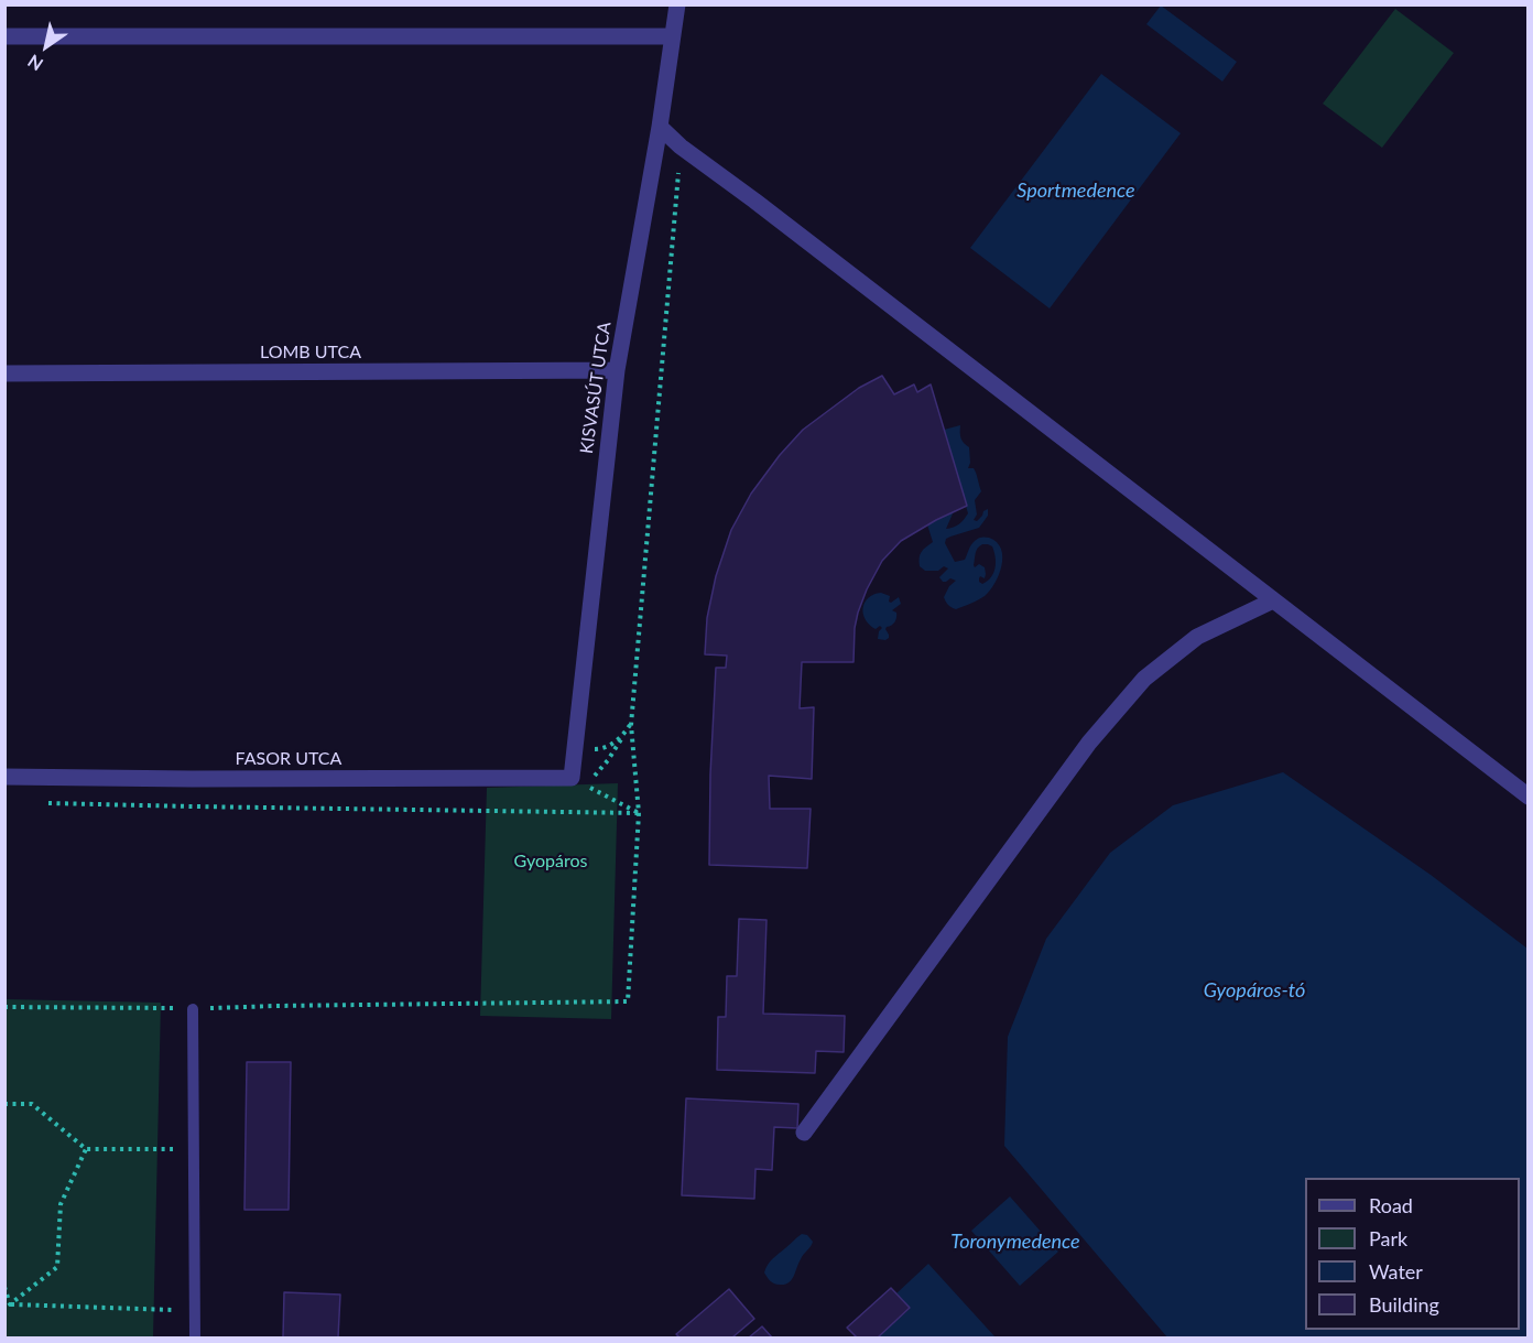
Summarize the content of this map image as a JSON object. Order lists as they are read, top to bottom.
{
  "streets": {
    "street": ["LOMB UTCA", "KISVASÚT UTCA", "FASOR UTCA"]
  },
  "crossings": [
    ["LOMB UTCA", "KISVASÚT UTCA"],
    ["KISVASÚT UTCA", "FASOR UTCA"]
  ],
  "water": ["Sportmedence", "Gyopáros-tó", "Toronymedence"],
  "parks": ["Gyopáros"],
  "legend": [
    "Road",
    "Park",
    "Water",
    "Building"
  ],
  "north": "bottom left"
}
